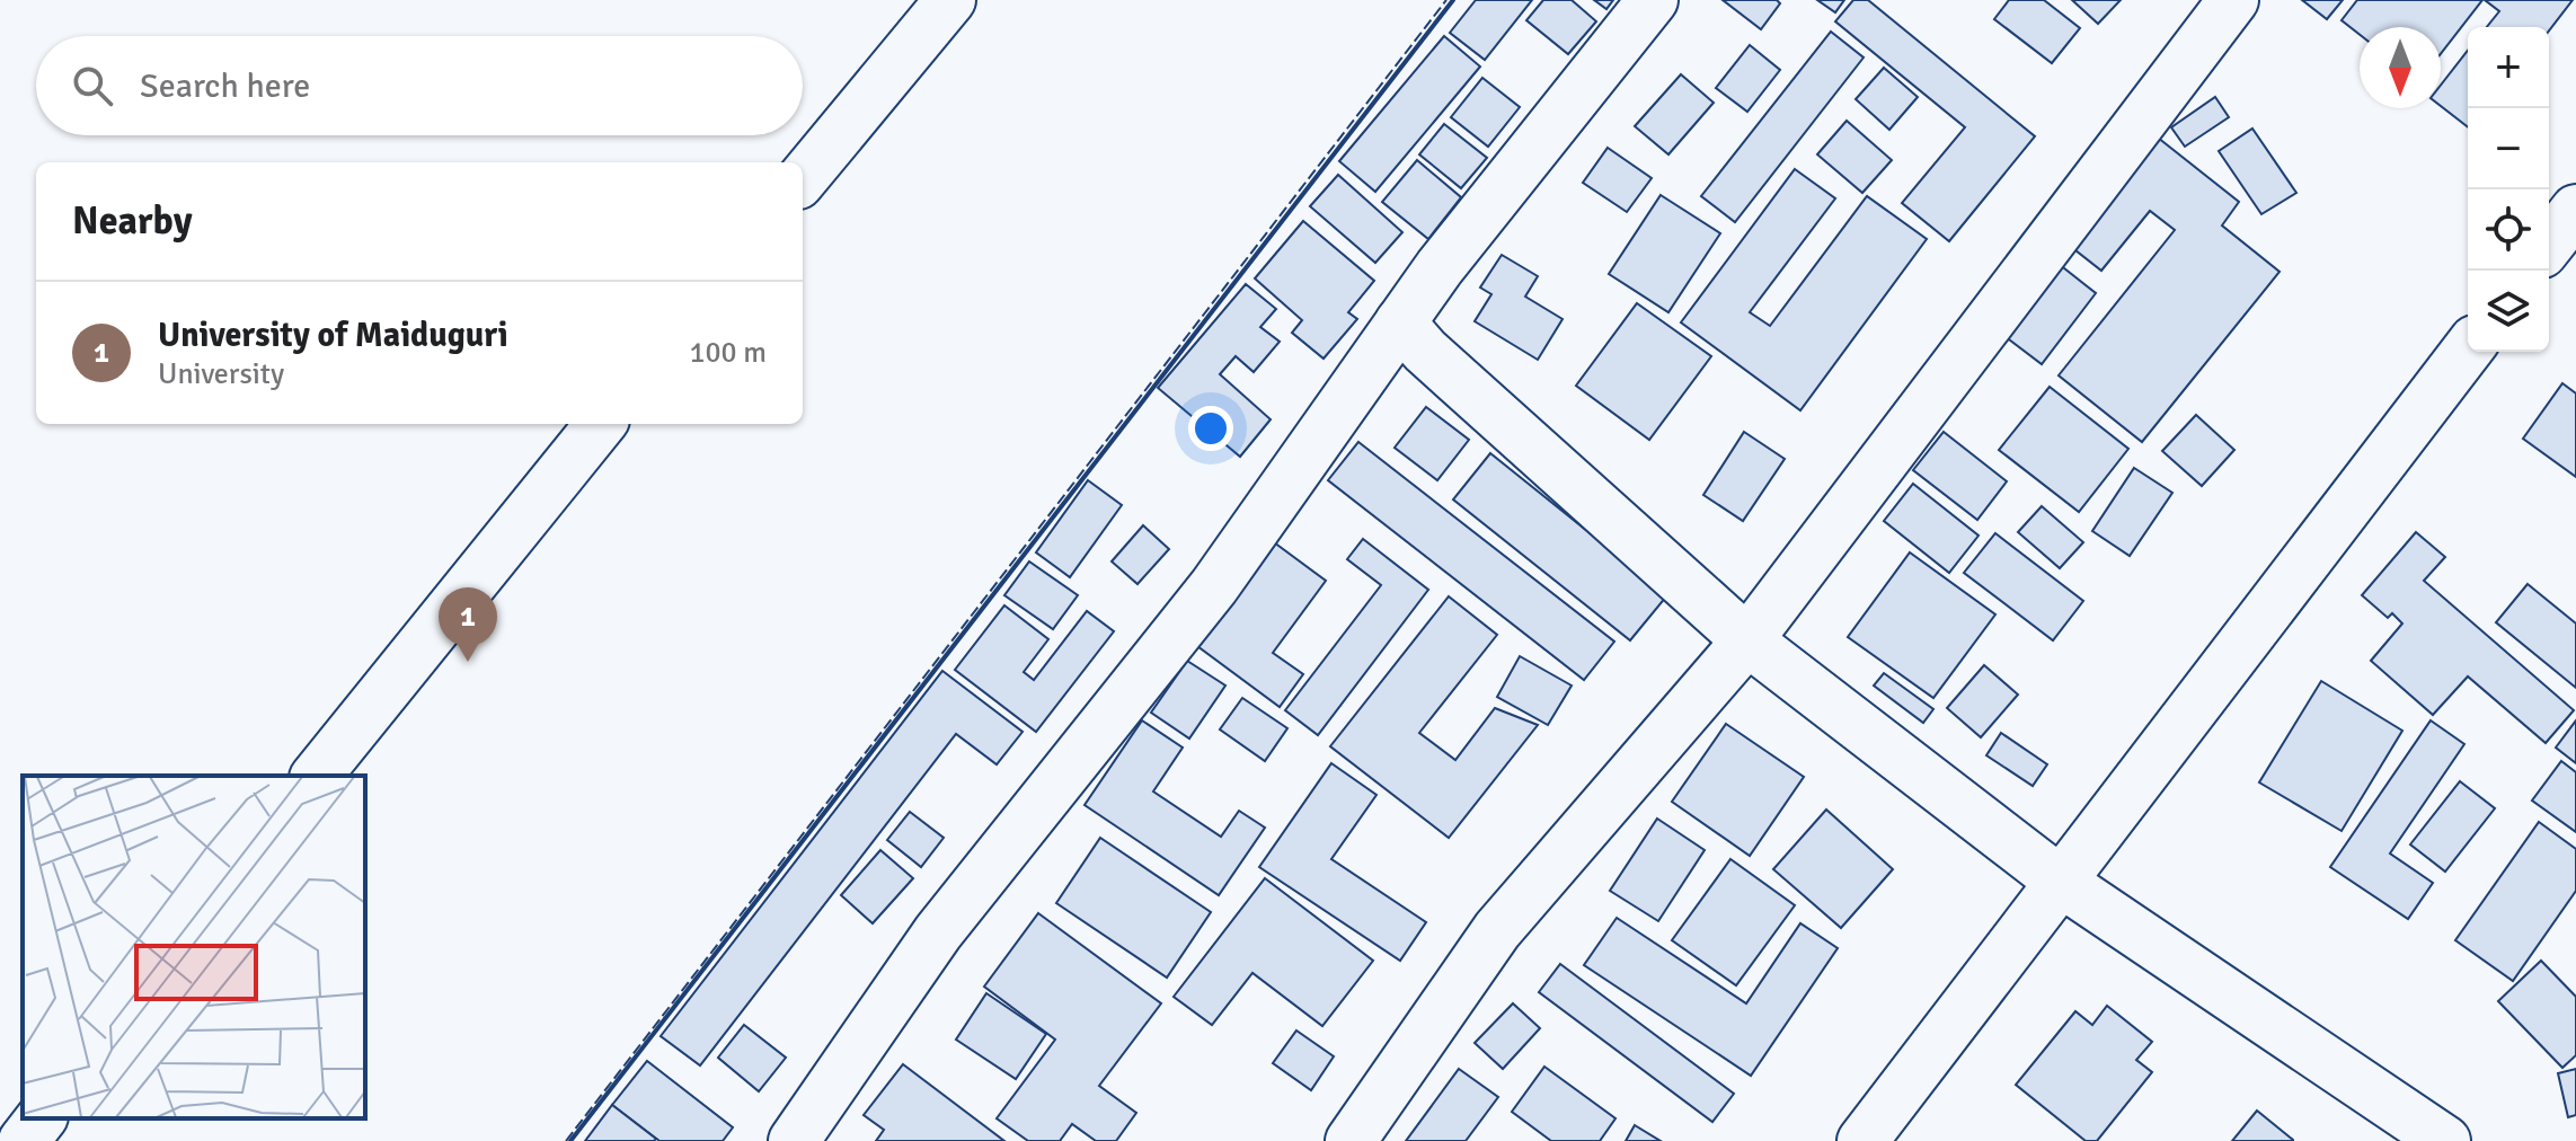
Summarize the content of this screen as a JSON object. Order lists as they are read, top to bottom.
{
  "north": "bottom",
  "page": {
    "map_buttons": ["+", "−"],
    "search": "Search here",
    "heading": "Nearby",
    "list": [
      {
        "mark": "1",
        "name": "University of Maiduguri",
        "note": "University",
        "value": "100 m"
      }
    ],
    "pins": "1"
  }
}
